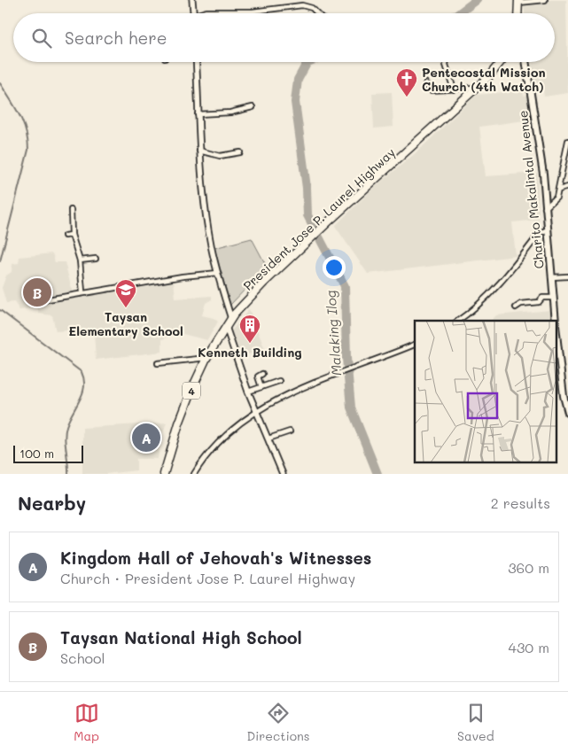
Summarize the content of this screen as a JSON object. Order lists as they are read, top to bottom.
{
  "streets": {
    "highway": ["President Jose P. Laurel Highway", "4"],
    "main road": ["Charito Makalintal Avenue"]
  },
  "water": ["Malaking Ilog"],
  "places": {
    "church": ["Pentecostal Mission Church (4th Watch)"],
    "school or university": ["Taysan Elementary School"],
    "building": ["Kenneth Building"]
  },
  "scale_bar": "100 m",
  "page": {
    "search": "Search here",
    "pins": ["B", "A"],
    "scale": "100 m",
    "heading": ["Nearby", "2 results"],
    "list": [
      {
        "mark": "A",
        "name": "Kingdom Hall of Jehovah's Witnesses",
        "note": "Church · President Jose P. Laurel Highway",
        "value": "360 m"
      },
      {
        "mark": "B",
        "name": "Taysan National High School",
        "note": "School",
        "value": "430 m"
      }
    ],
    "nav": ["Map", "Directions", "Saved"]
  }
}
